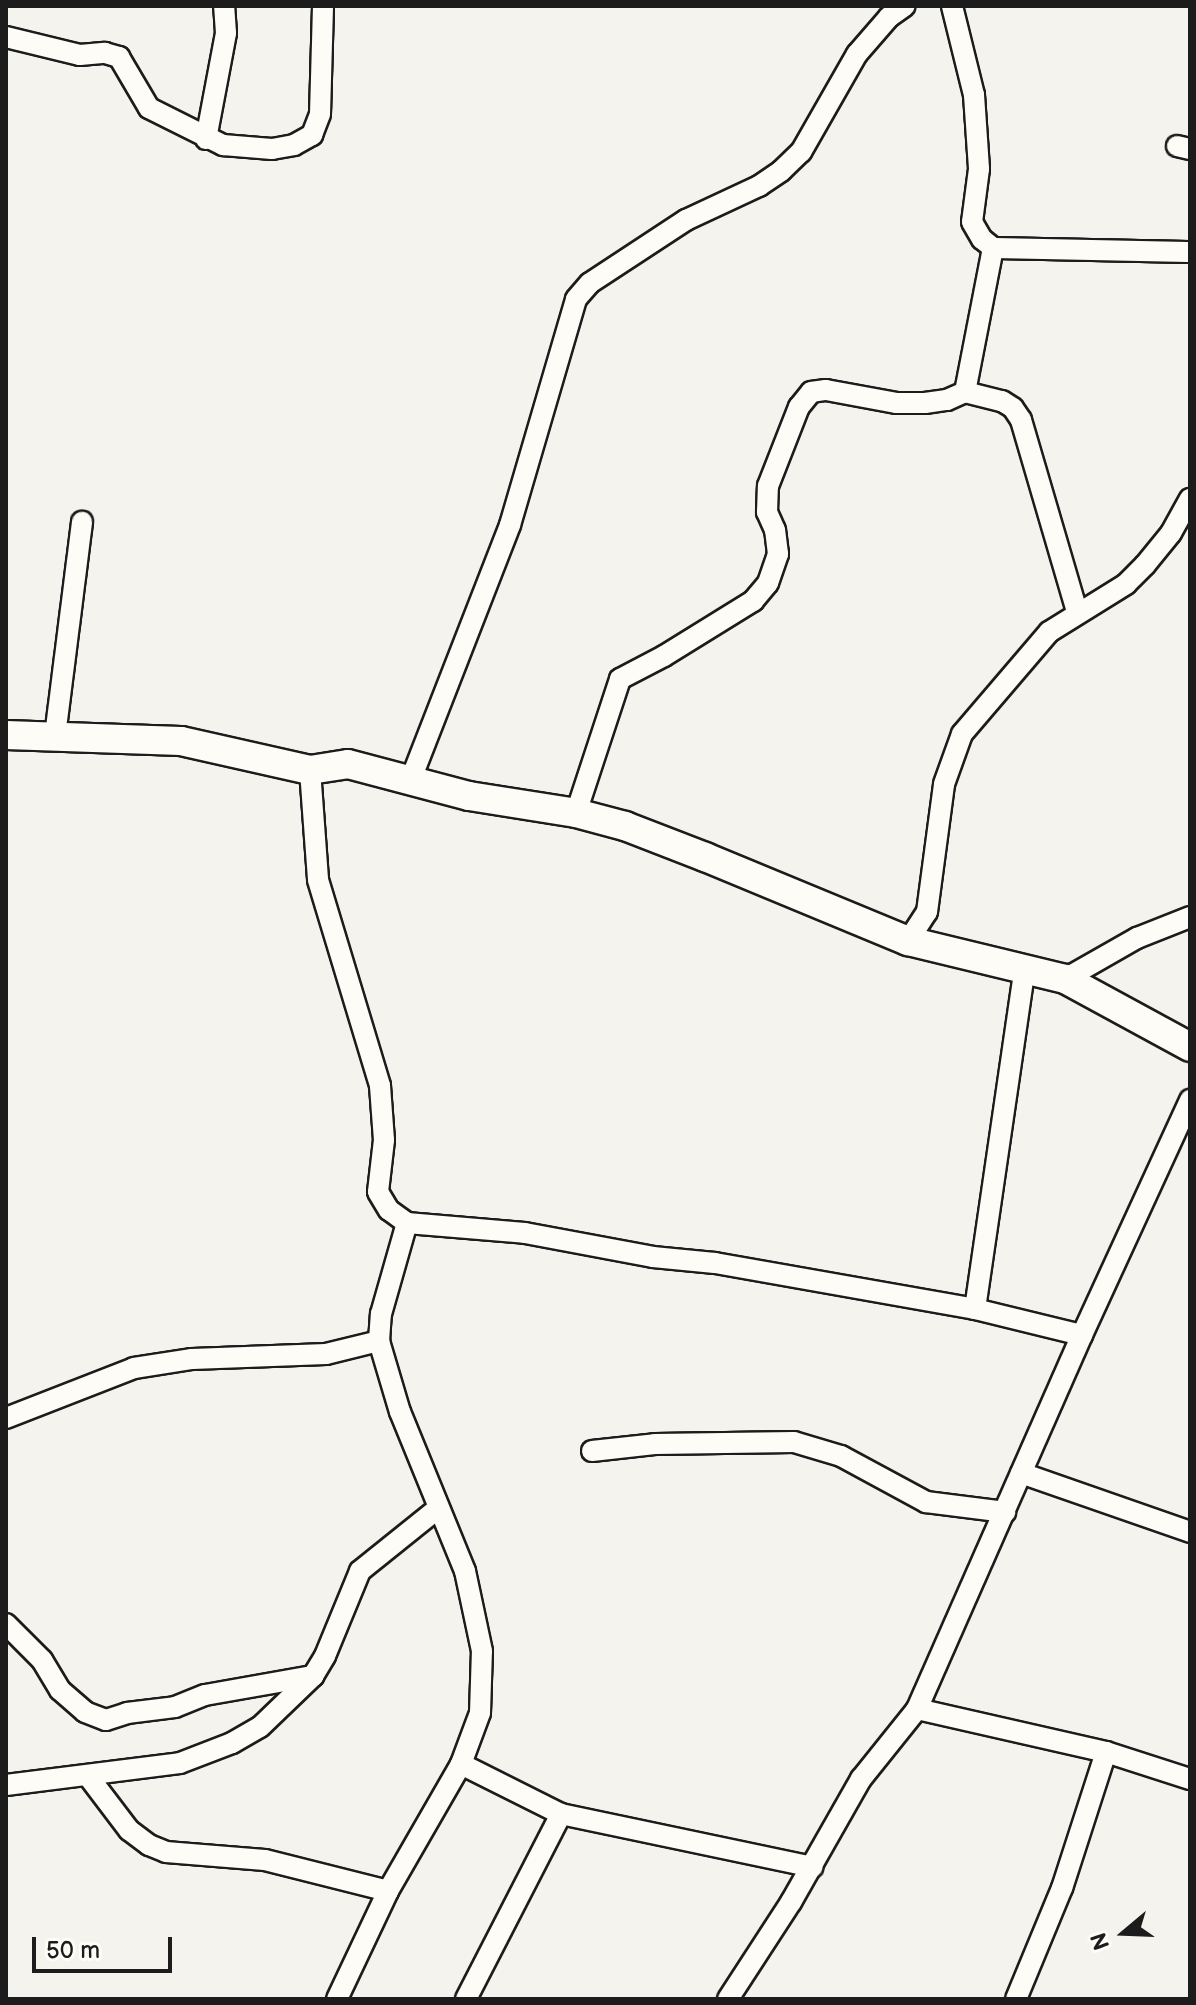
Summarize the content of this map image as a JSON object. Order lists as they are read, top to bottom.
{
  "scale_bar": "50 m",
  "north": "left"
}
